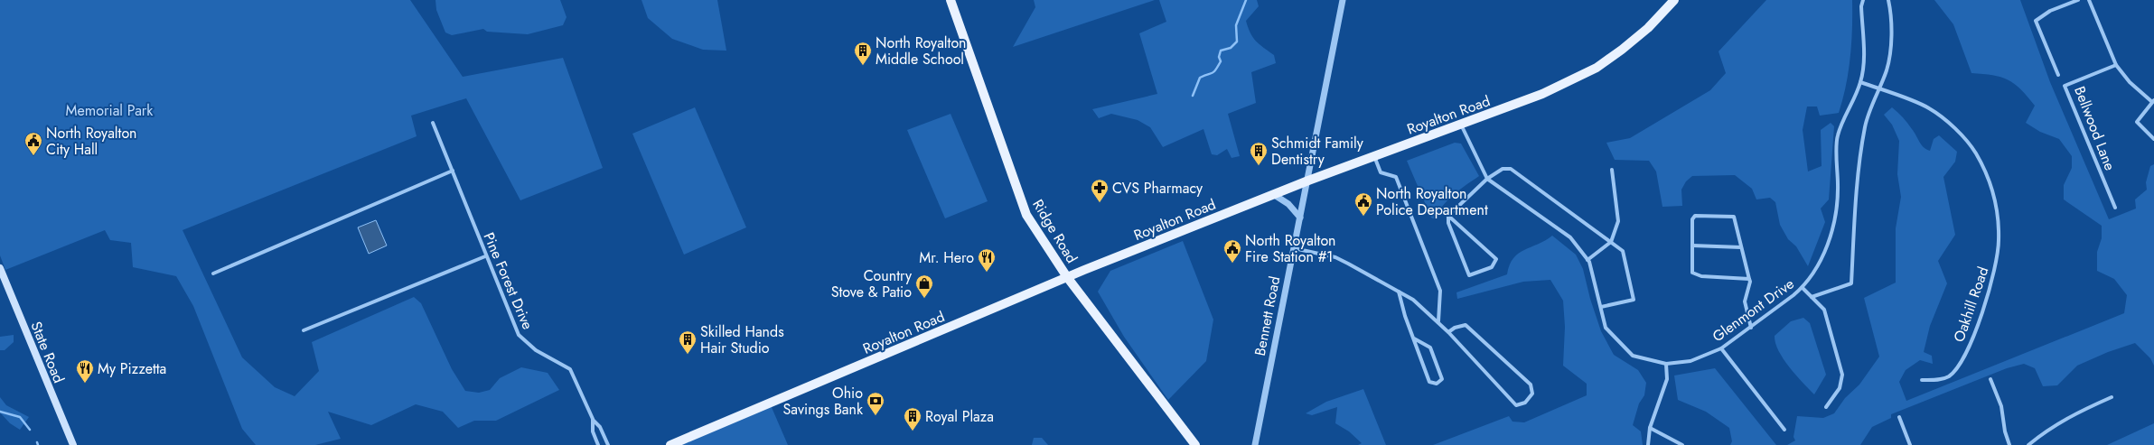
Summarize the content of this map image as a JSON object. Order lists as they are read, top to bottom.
{
  "streets": {
    "main road": ["Royalton Road", "Ridge Road", "State Road"],
    "street": [
      "Bellwood Lane",
      "Pine Forest Drive",
      "Oakhill Road",
      "Glenmont Drive",
      "Bennett Road"
    ]
  },
  "crossings": [
    ["Royalton Road", "Ridge Road"],
    ["Royalton Road", "Glenmont Drive"],
    ["Royalton Road", "Bennett Road"],
    ["Oakhill Road", "Glenmont Drive"]
  ],
  "parks": ["Memorial Park"],
  "places": {
    "building": [
      "North Royalton Middle School",
      "Schmidt Family Dentistry",
      "Skilled Hands Hair Studio",
      "Royal Plaza"
    ],
    "public building": ["North Royalton City Hall", "North Royalton Police Department", "North Royalton Fire Station #1"],
    "pharmacy": ["CVS Pharmacy"],
    "restaurant": ["Mr. Hero", "My Pizzetta"],
    "shop": ["Country Stove & Patio"],
    "bank": ["Ohio Savings Bank"]
  }
}
